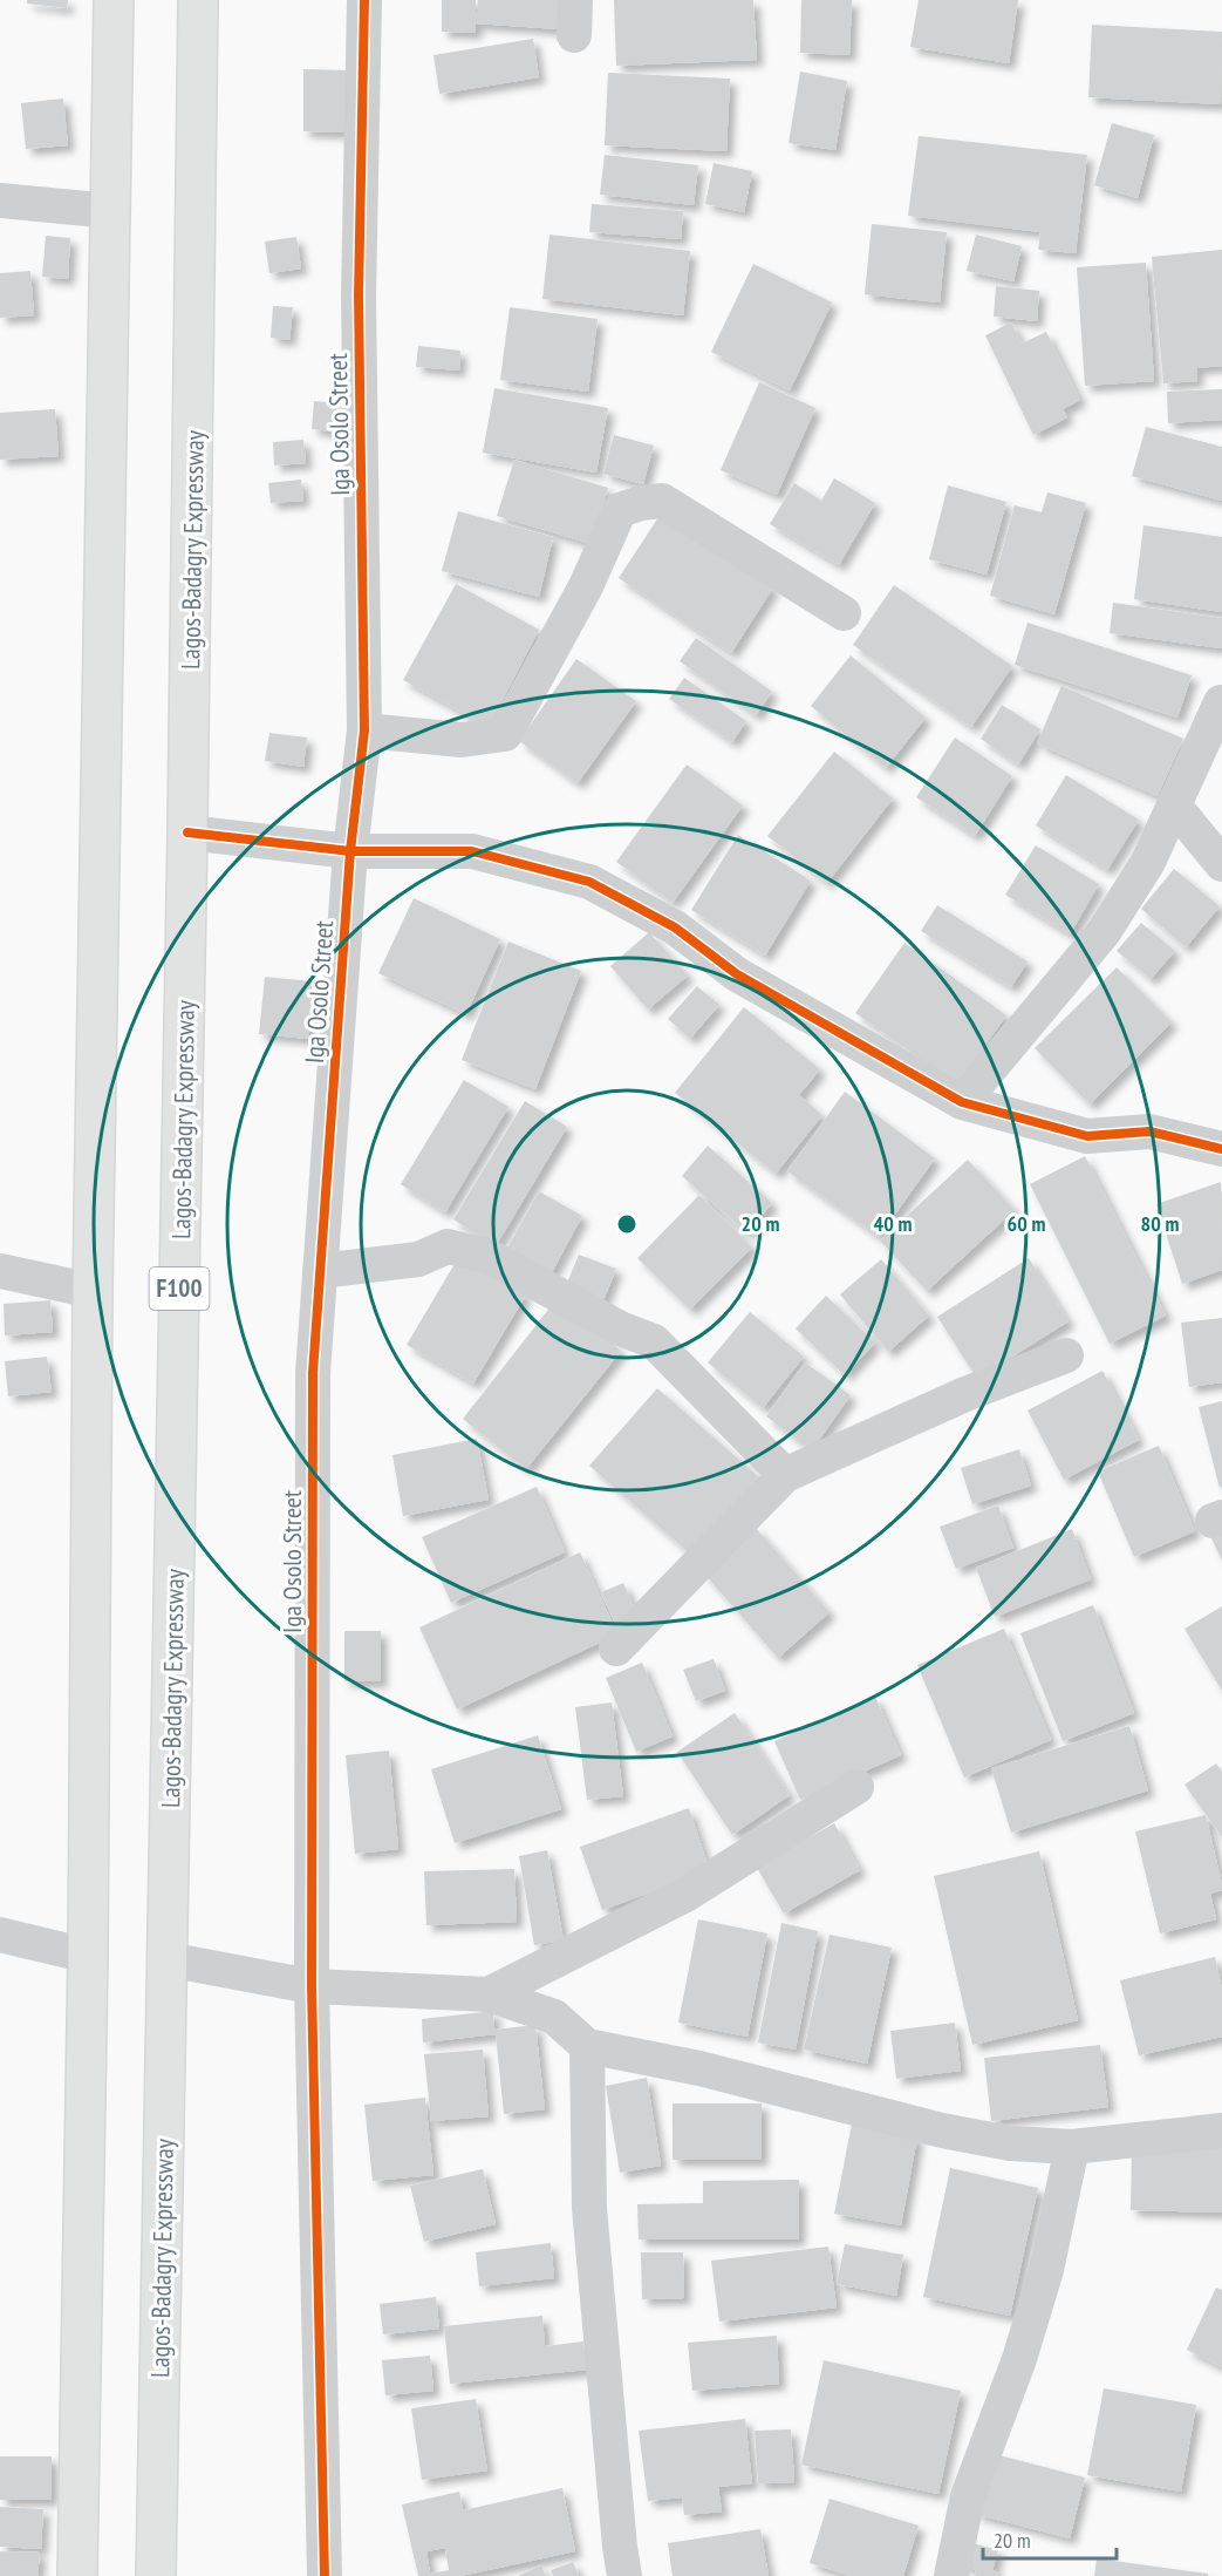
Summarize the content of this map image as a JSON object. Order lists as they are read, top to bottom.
{
  "streets": {
    "highway": ["Lagos-Badagry Expressway", "F100"],
    "street": ["Iga Osolo Street"]
  },
  "scale_bar": "20 m",
  "rings": [
    "20 m",
    "40 m",
    "60 m",
    "80 m"
  ]
}
